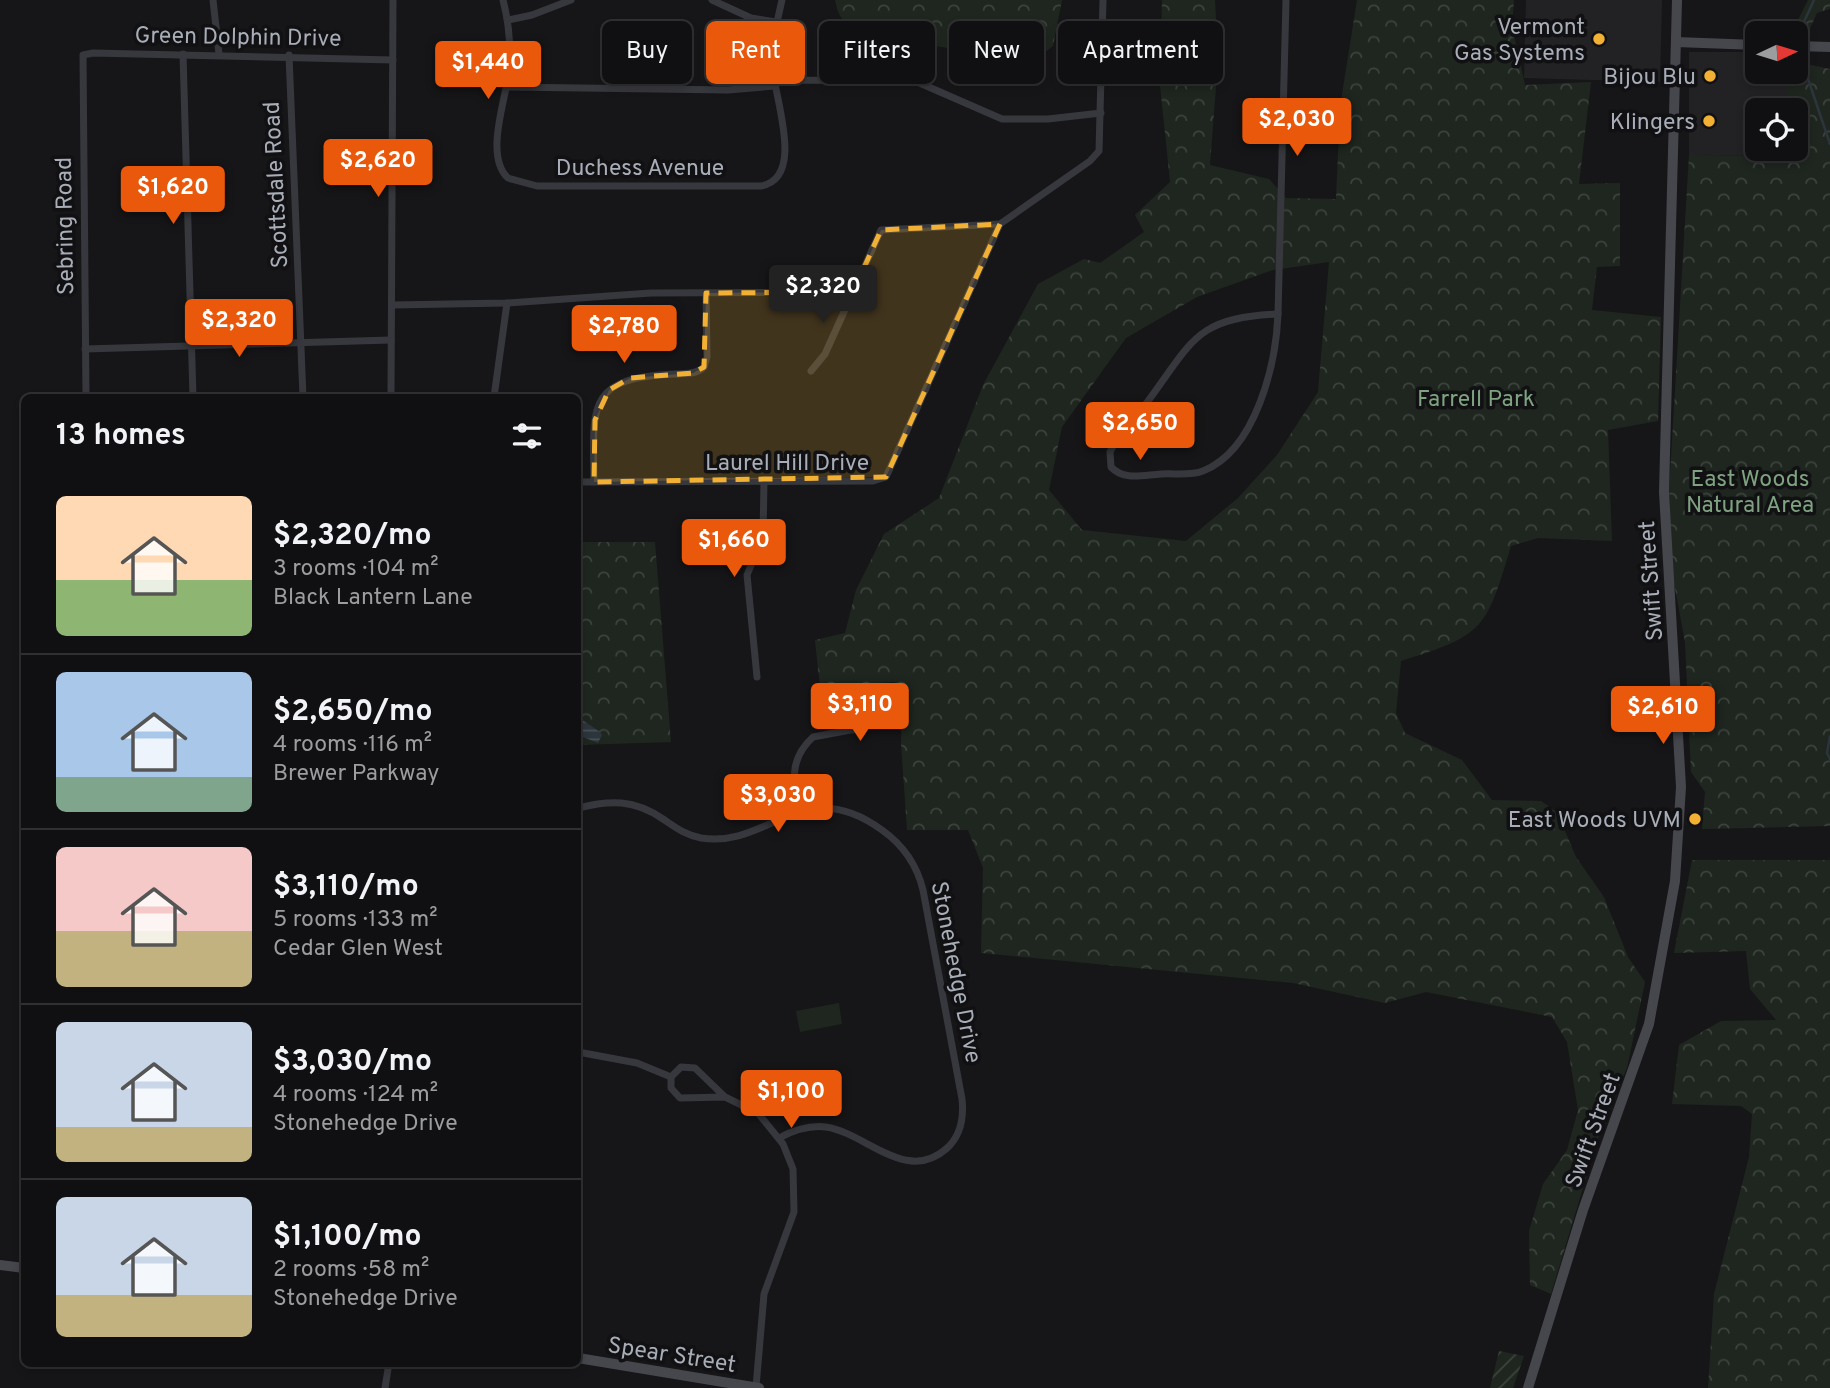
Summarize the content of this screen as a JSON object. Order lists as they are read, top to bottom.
{
  "streets": {
    "street": [
      "Green Dolphin Drive",
      "Duchess Avenue",
      "Scottsdale Road",
      "Sebring Road",
      "Laurel Hill Drive",
      "Swift Street",
      "Stonehedge Drive",
      "Spear Street"
    ]
  },
  "crossings": [
    ["Green Dolphin Drive", "Scottsdale Road"],
    ["Green Dolphin Drive", "Sebring Road"]
  ],
  "parks": ["Farrell Park", "East Woods Natural Area"],
  "places": [
    "Vermont Gas Systems",
    "Bijou Blu",
    "Klingers",
    "East Woods UVM"
  ],
  "north": "right",
  "page": {
    "chip": [
      "Buy",
      "Rent",
      "Filters",
      "New",
      "Apartment"
    ],
    "price": [
      "$1,440",
      "$2,030",
      "$2,620",
      "$1,620",
      "$2,320",
      "$2,320",
      "$2,780",
      "$2,650",
      "$1,660",
      "$3,110",
      "$2,610",
      "$3,030",
      "$1,100"
    ],
    "heading": "13 homes",
    "list": [
      {
        "name": "$2,320/mo",
        "note": "3 rooms · 104 m² · Black Lantern Lane"
      },
      {
        "name": "$2,650/mo",
        "note": "4 rooms · 116 m² · Brewer Parkway"
      },
      {
        "name": "$3,110/mo",
        "note": "5 rooms · 133 m² · Cedar Glen West"
      },
      {
        "name": "$3,030/mo",
        "note": "4 rooms · 124 m² · Stonehedge Drive"
      },
      {
        "name": "$1,100/mo",
        "note": "2 rooms · 58 m² · Stonehedge Drive"
      }
    ]
  }
}
